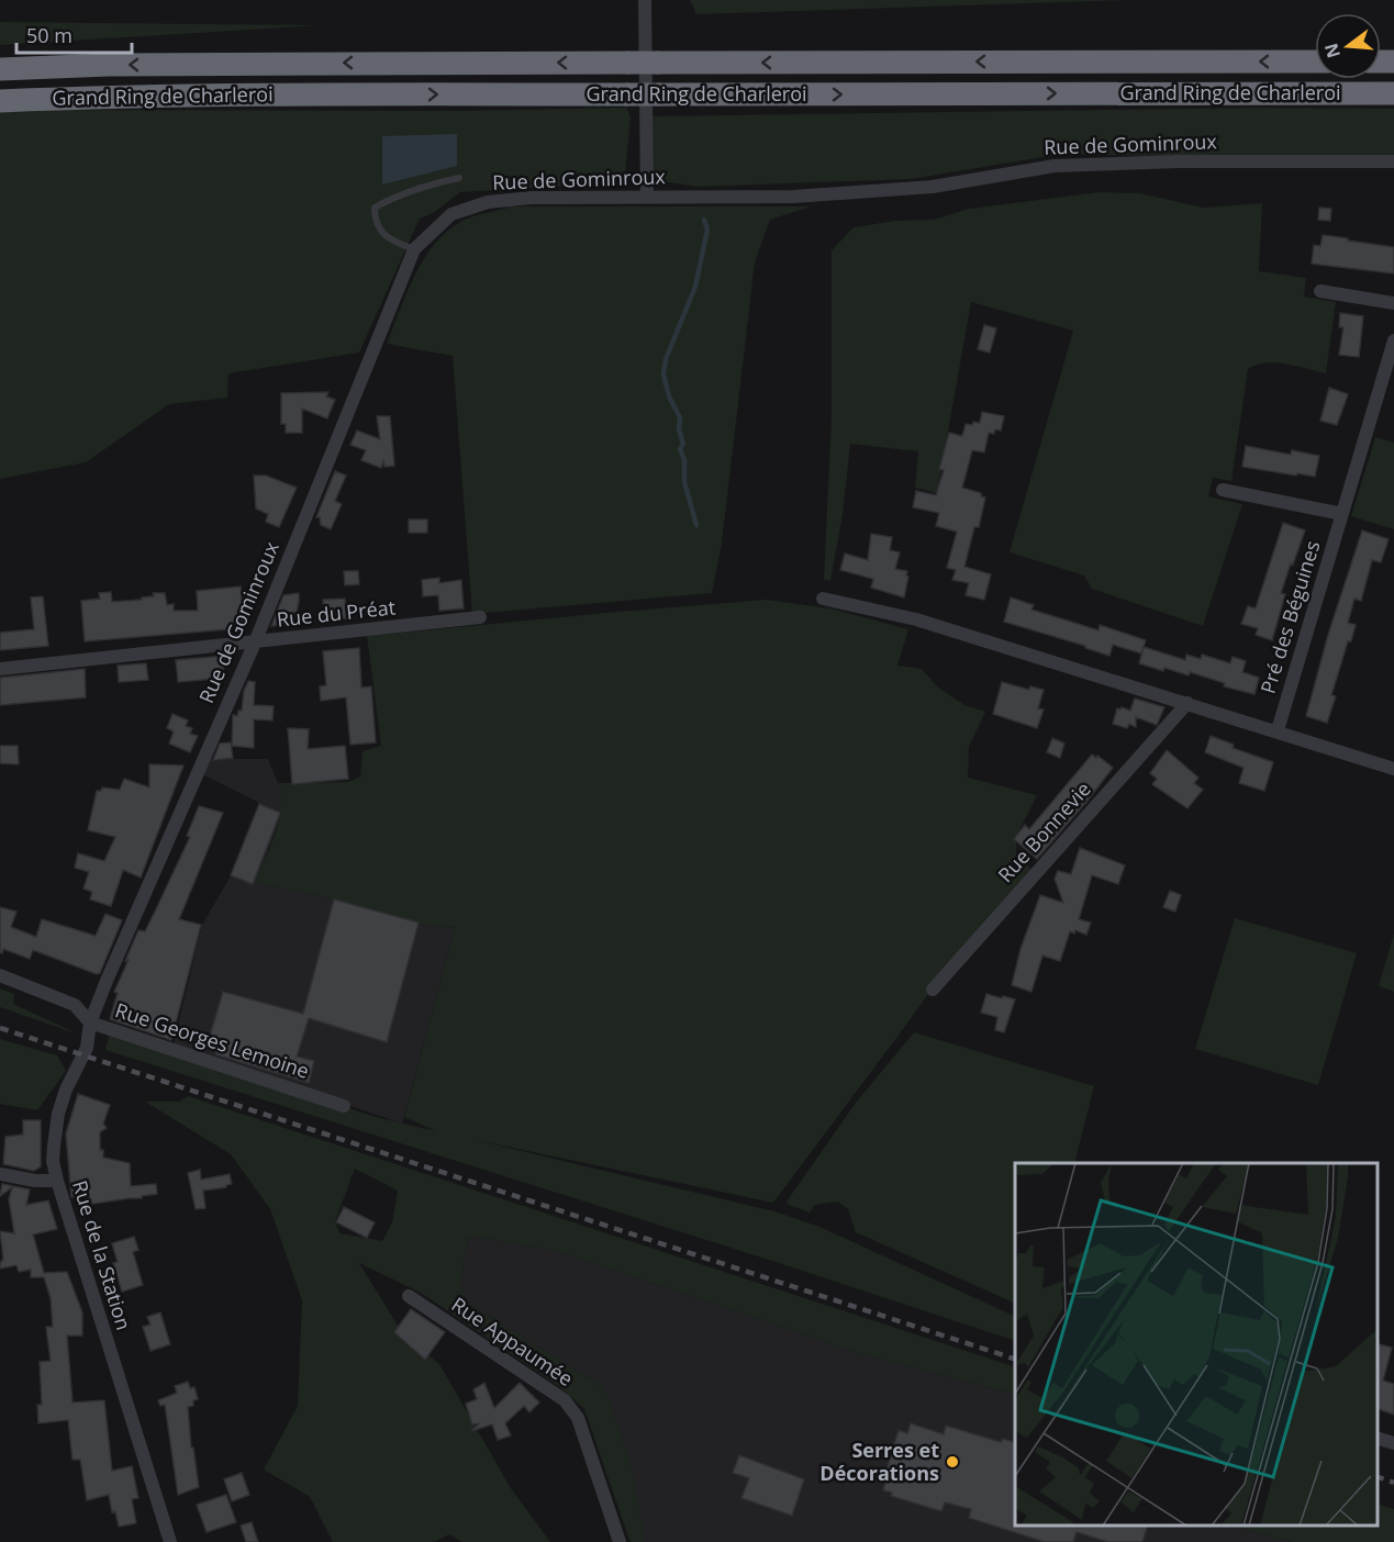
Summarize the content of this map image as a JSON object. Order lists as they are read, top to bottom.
{
  "streets": {
    "highway": ["Grand Ring de Charleroi"],
    "street": [
      "Rue de Gominroux",
      "Rue du Préat",
      "Pré des Béguines",
      "Rue Bonnevie",
      "Rue Georges Lemoine",
      "Rue de la Station",
      "Rue Appaumée"
    ]
  },
  "crossings": [
    ["Rue de Gominroux", "Rue du Préat"],
    ["Rue de Gominroux", "Rue de la Station"],
    ["Rue Georges Lemoine", "Rue de la Station"]
  ],
  "places": ["Serres et Décorations"],
  "scale_bar": "50 m",
  "north": "left"
}
